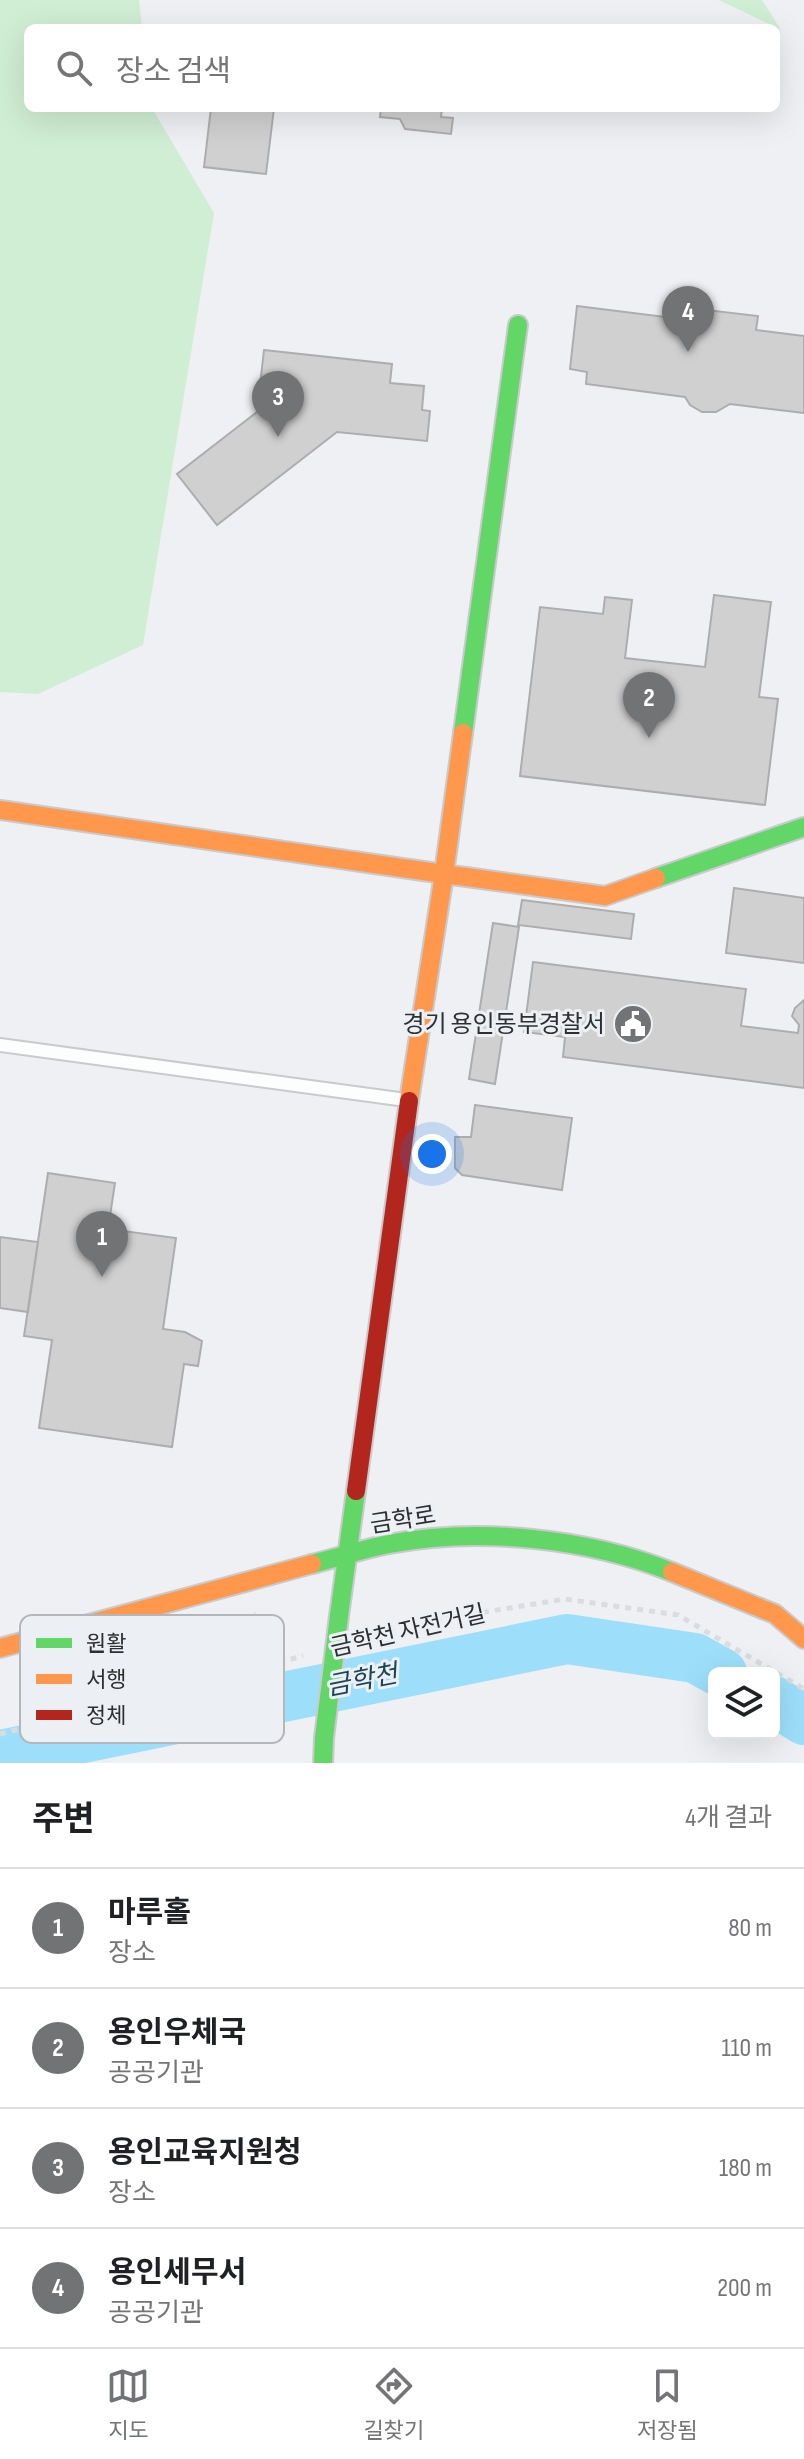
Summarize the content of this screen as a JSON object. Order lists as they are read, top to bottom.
{
  "streets": {
    "street": ["금학로"],
    "path": ["금학천 자전거길"]
  },
  "water": ["금학천"],
  "places": {
    "public building": ["경기 용인동부경찰서"]
  },
  "legend": ["원활", "서행", "정체"],
  "page": {
    "search": "장소 검색",
    "pins": [
      "4",
      "3",
      "2",
      "1"
    ],
    "heading": ["주변", "4개 결과"],
    "list": [
      {
        "mark": "1",
        "name": "마루홀",
        "note": "장소",
        "value": "80 m"
      },
      {
        "mark": "2",
        "name": "용인우체국",
        "note": "공공기관",
        "value": "110 m"
      },
      {
        "mark": "3",
        "name": "용인교육지원청",
        "note": "장소",
        "value": "180 m"
      },
      {
        "mark": "4",
        "name": "용인세무서",
        "note": "공공기관",
        "value": "200 m"
      }
    ],
    "nav": ["지도", "길찾기", "저장됨"]
  }
}
